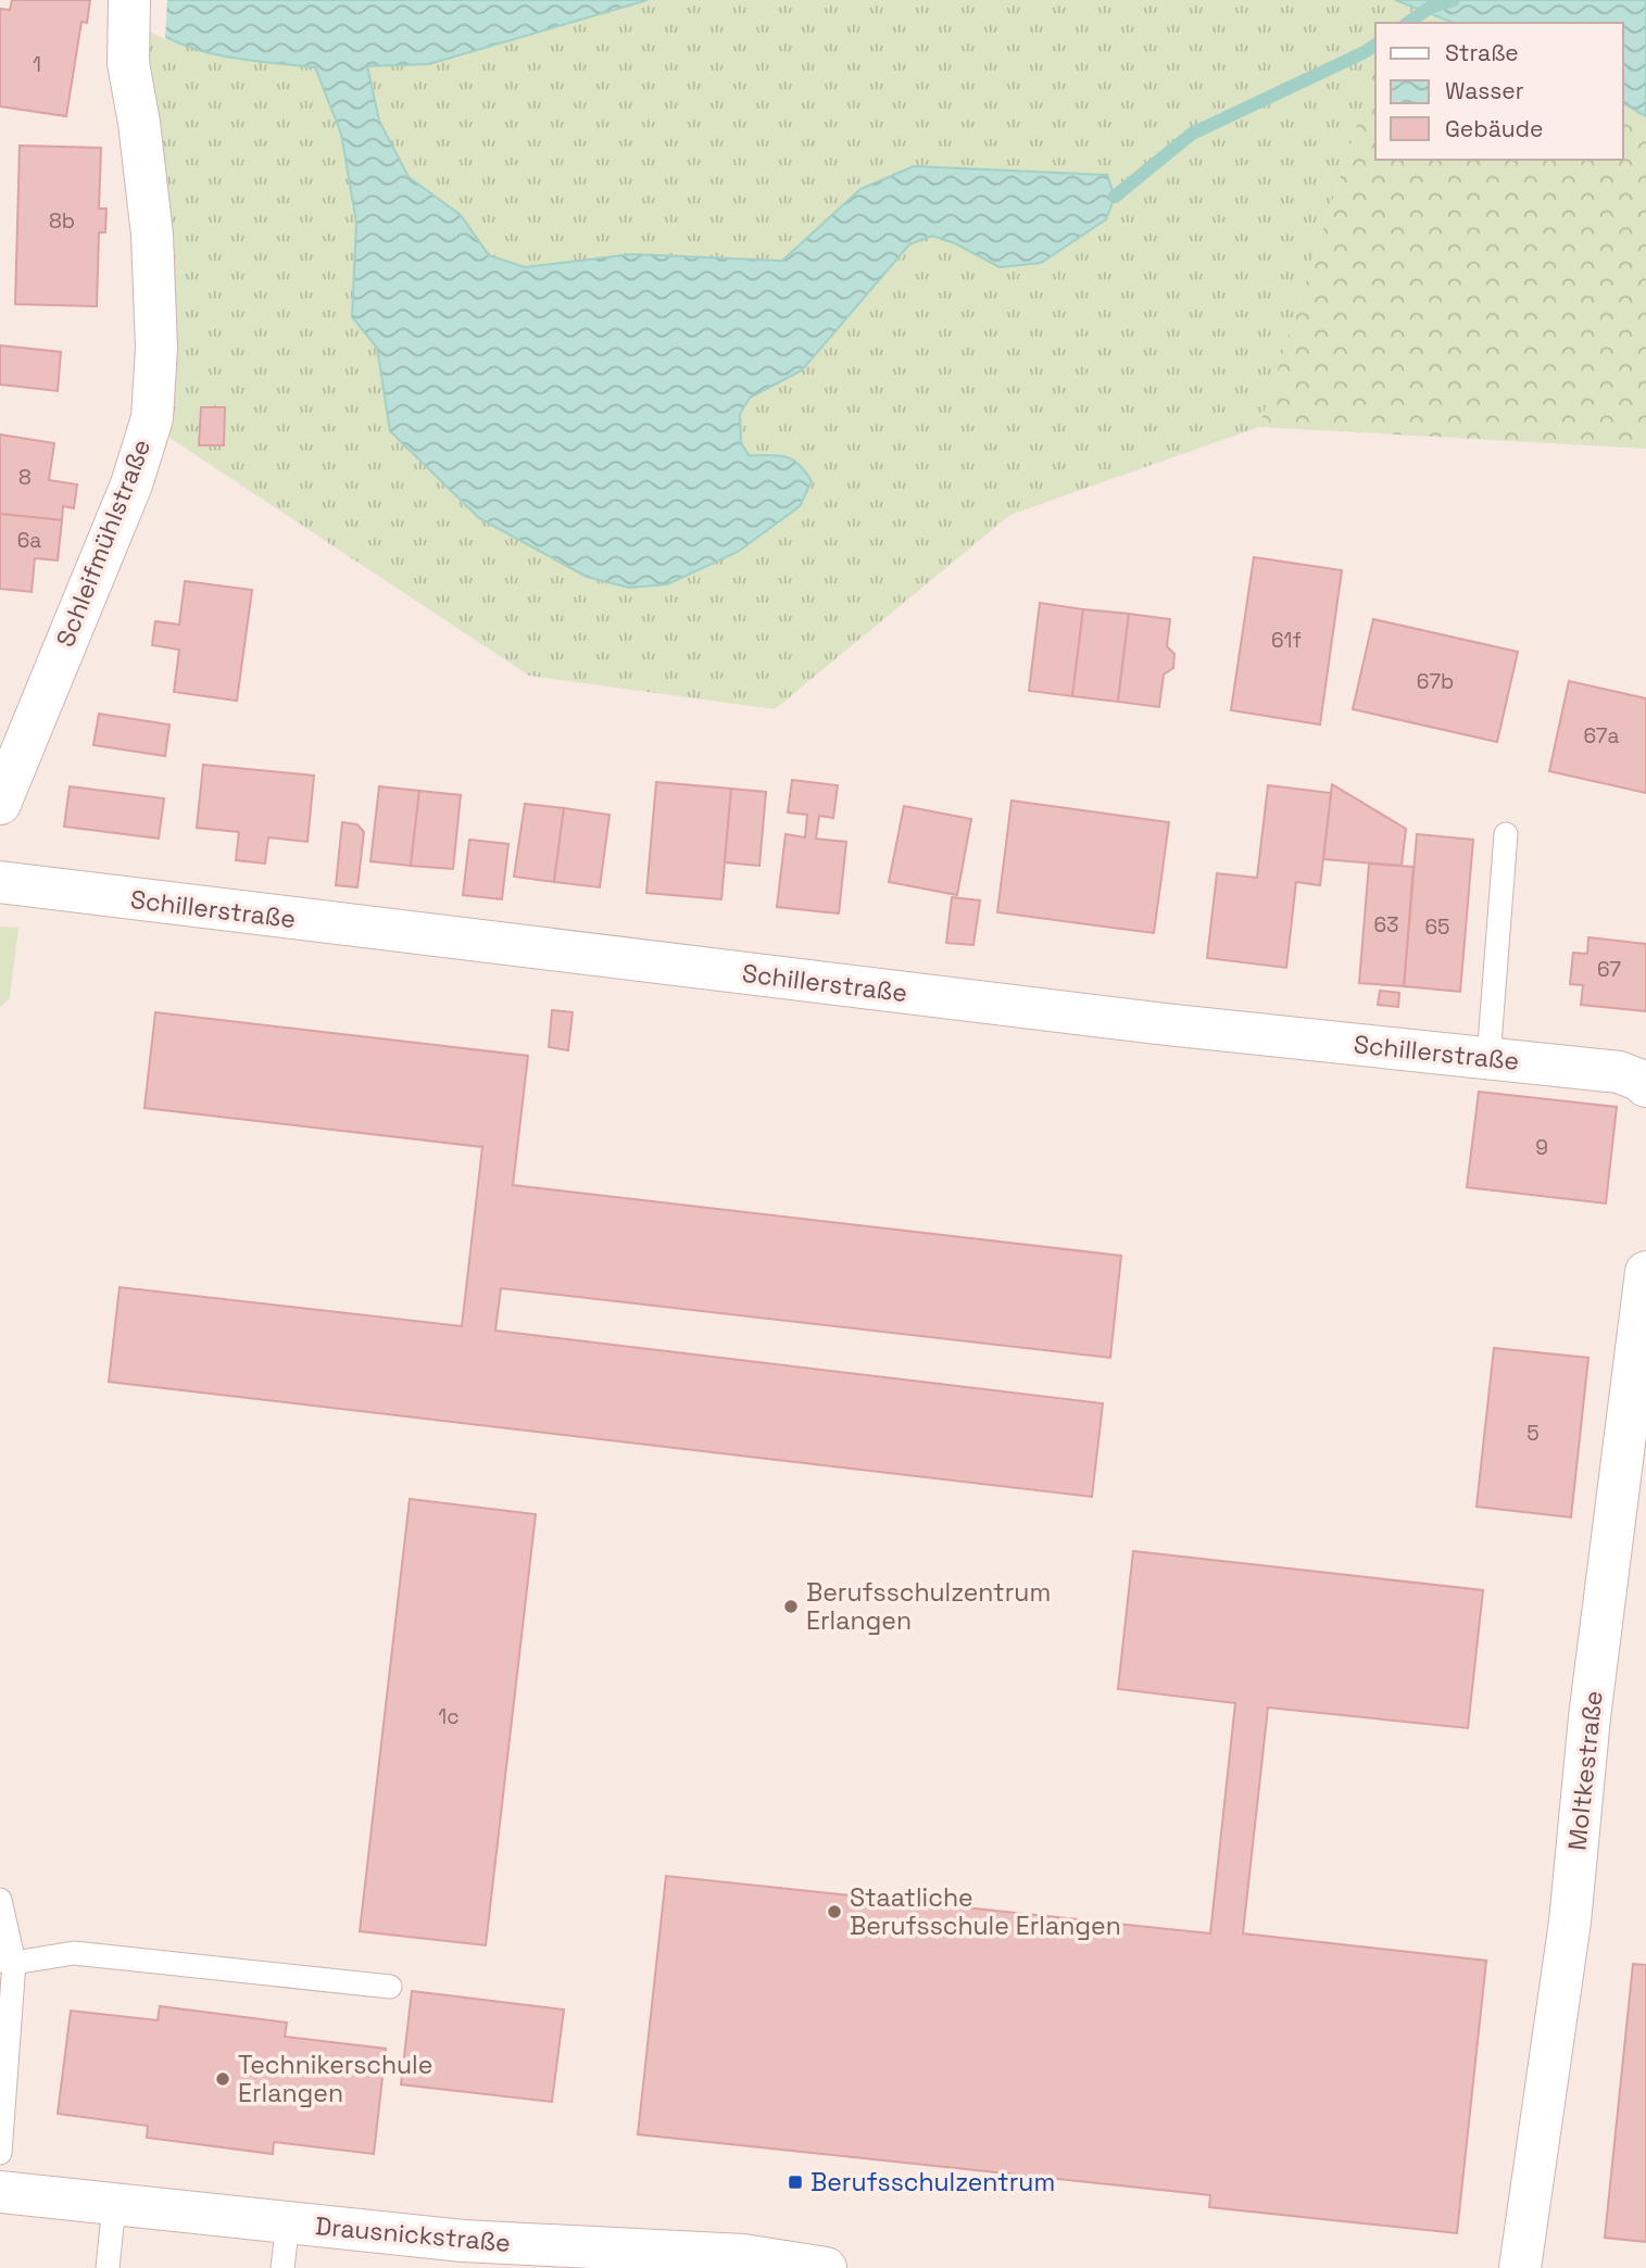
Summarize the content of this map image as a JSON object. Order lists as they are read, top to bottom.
{
  "streets": {
    "street": [
      "Schleifmühlstraße",
      "Schillerstraße",
      "Moltkestraße",
      "Drausnickstraße"
    ]
  },
  "places": {
    "other": ["Berufsschulzentrum Erlangen", "Staatliche Berufsschule Erlangen", "Technikerschule Erlangen"],
    "transit": ["Berufsschulzentrum"]
  },
  "house_numbers": [
    "1",
    "8b",
    "8",
    "6a",
    "61f",
    "67b",
    "67a",
    "63",
    "65",
    "67",
    "9",
    "5",
    "1c"
  ],
  "legend": ["Straße", "Wasser", "Gebäude"]
}
